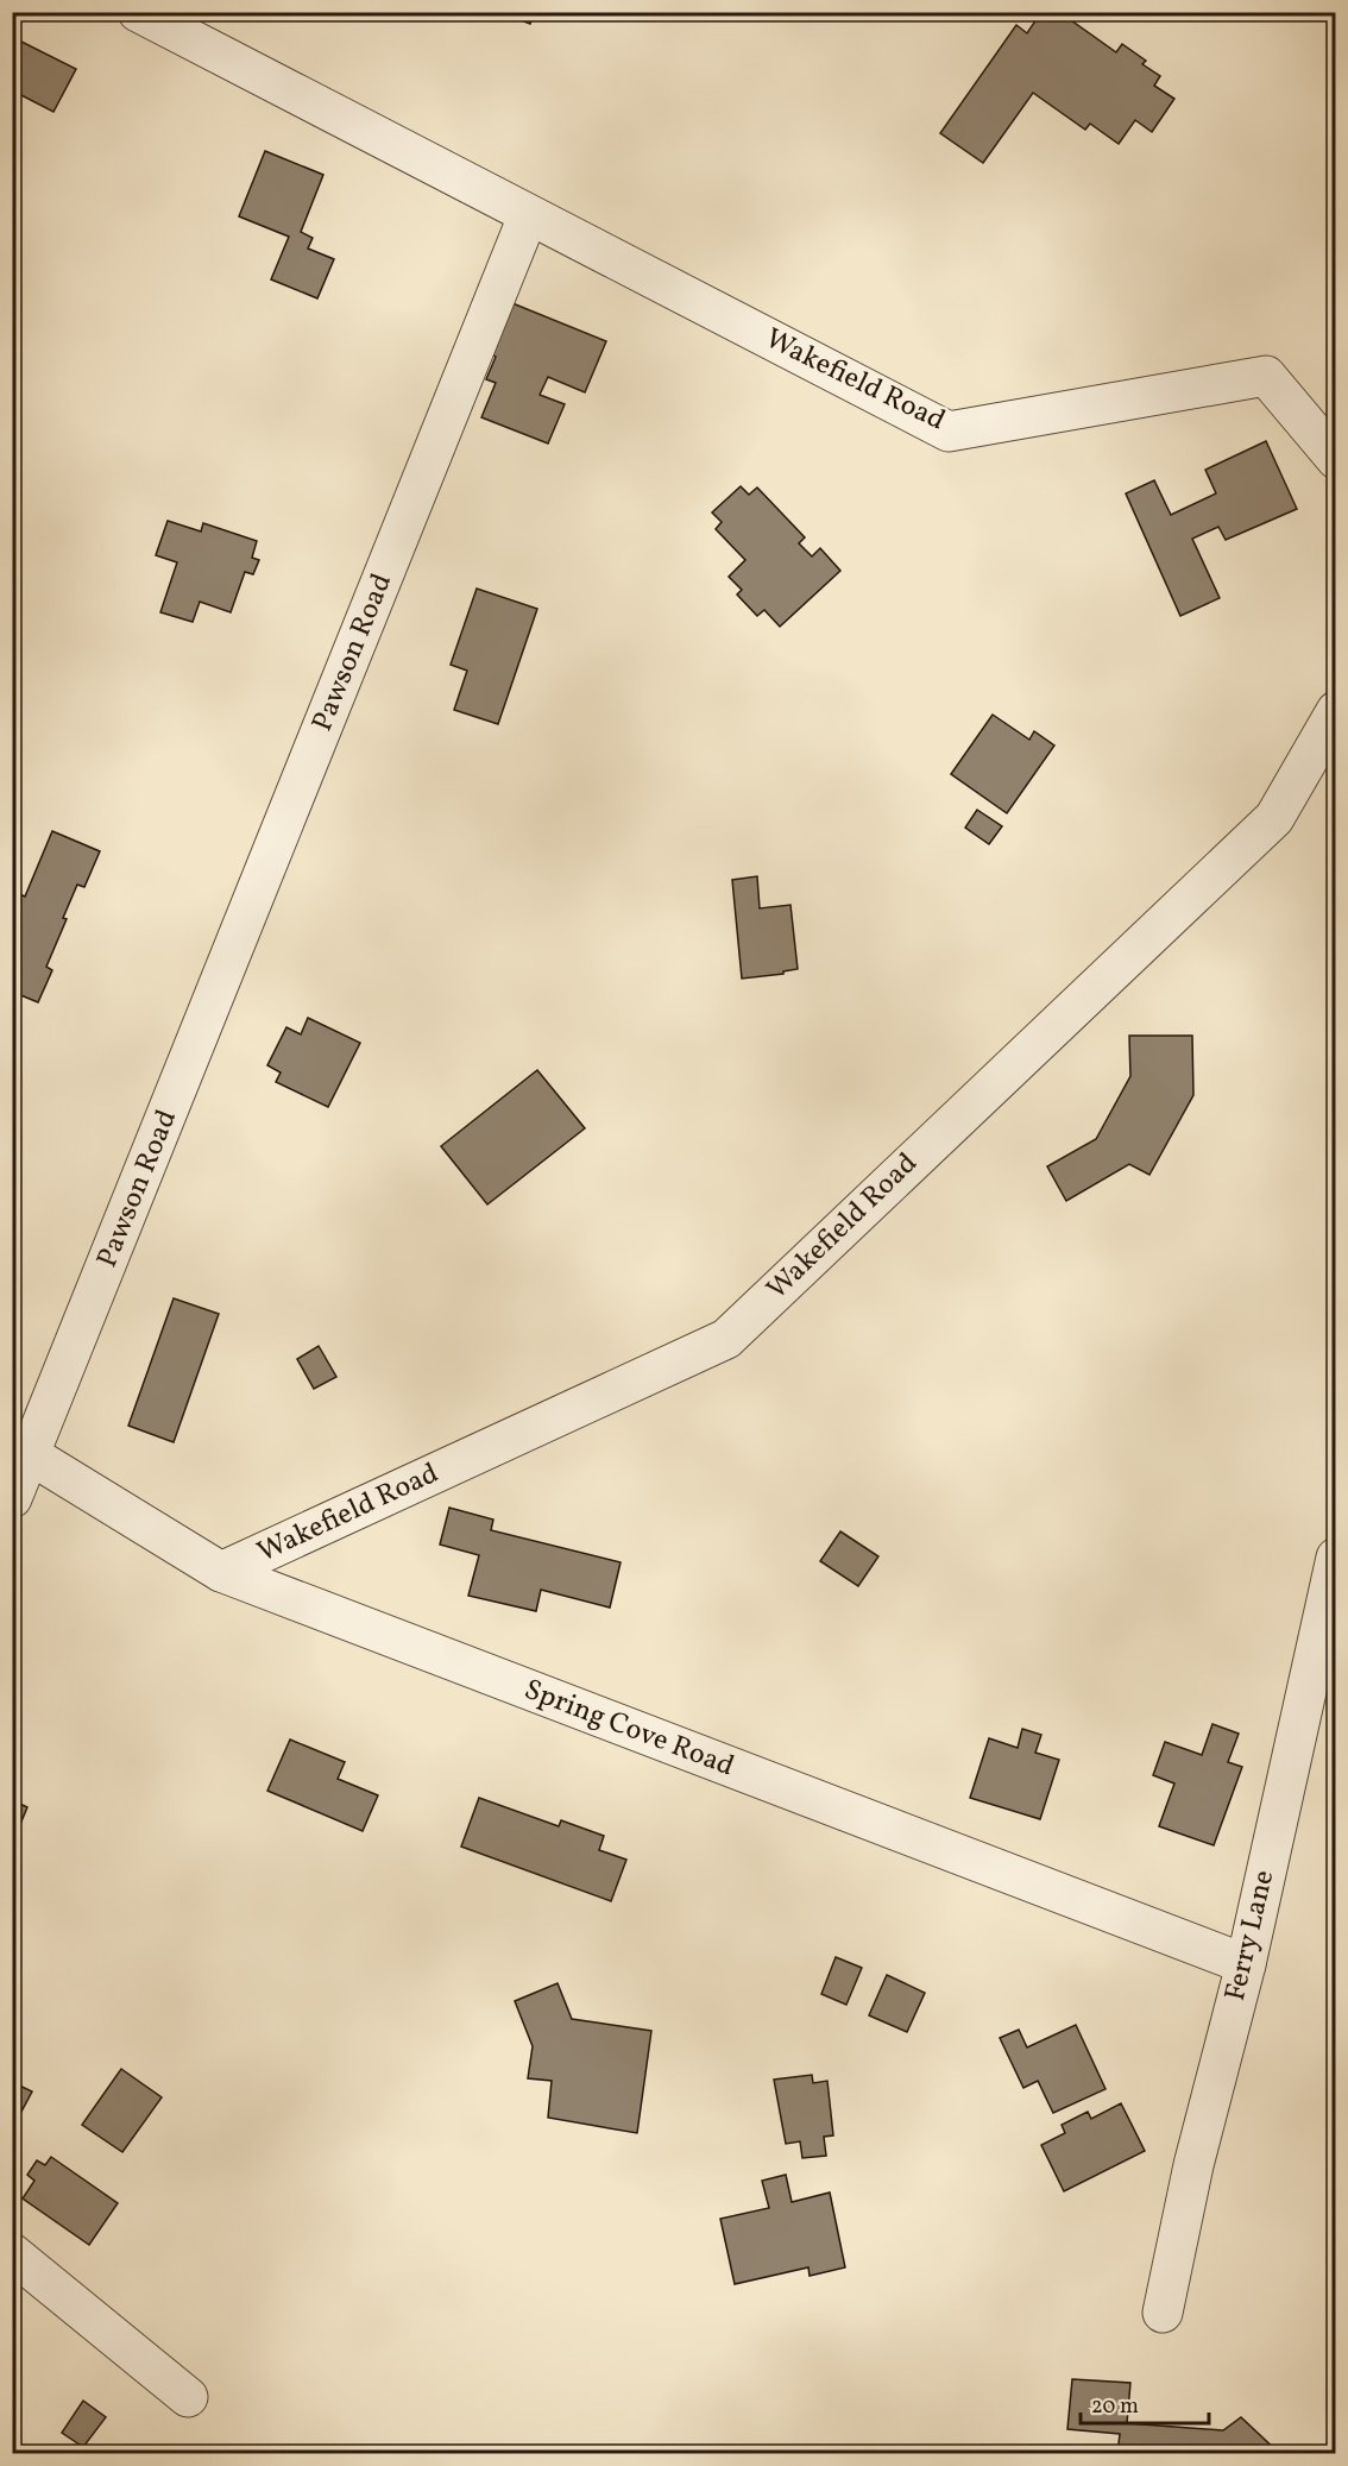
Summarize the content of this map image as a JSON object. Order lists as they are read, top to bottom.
{
  "streets": {
    "street": [
      "Wakefield Road",
      "Pawson Road",
      "Spring Cove Road",
      "Ferry Lane"
    ]
  },
  "crossings": [
    ["Wakefield Road", "Pawson Road"],
    ["Wakefield Road", "Spring Cove Road"],
    ["Pawson Road", "Spring Cove Road"],
    ["Spring Cove Road", "Ferry Lane"]
  ],
  "scale_bar": "20 m"
}
